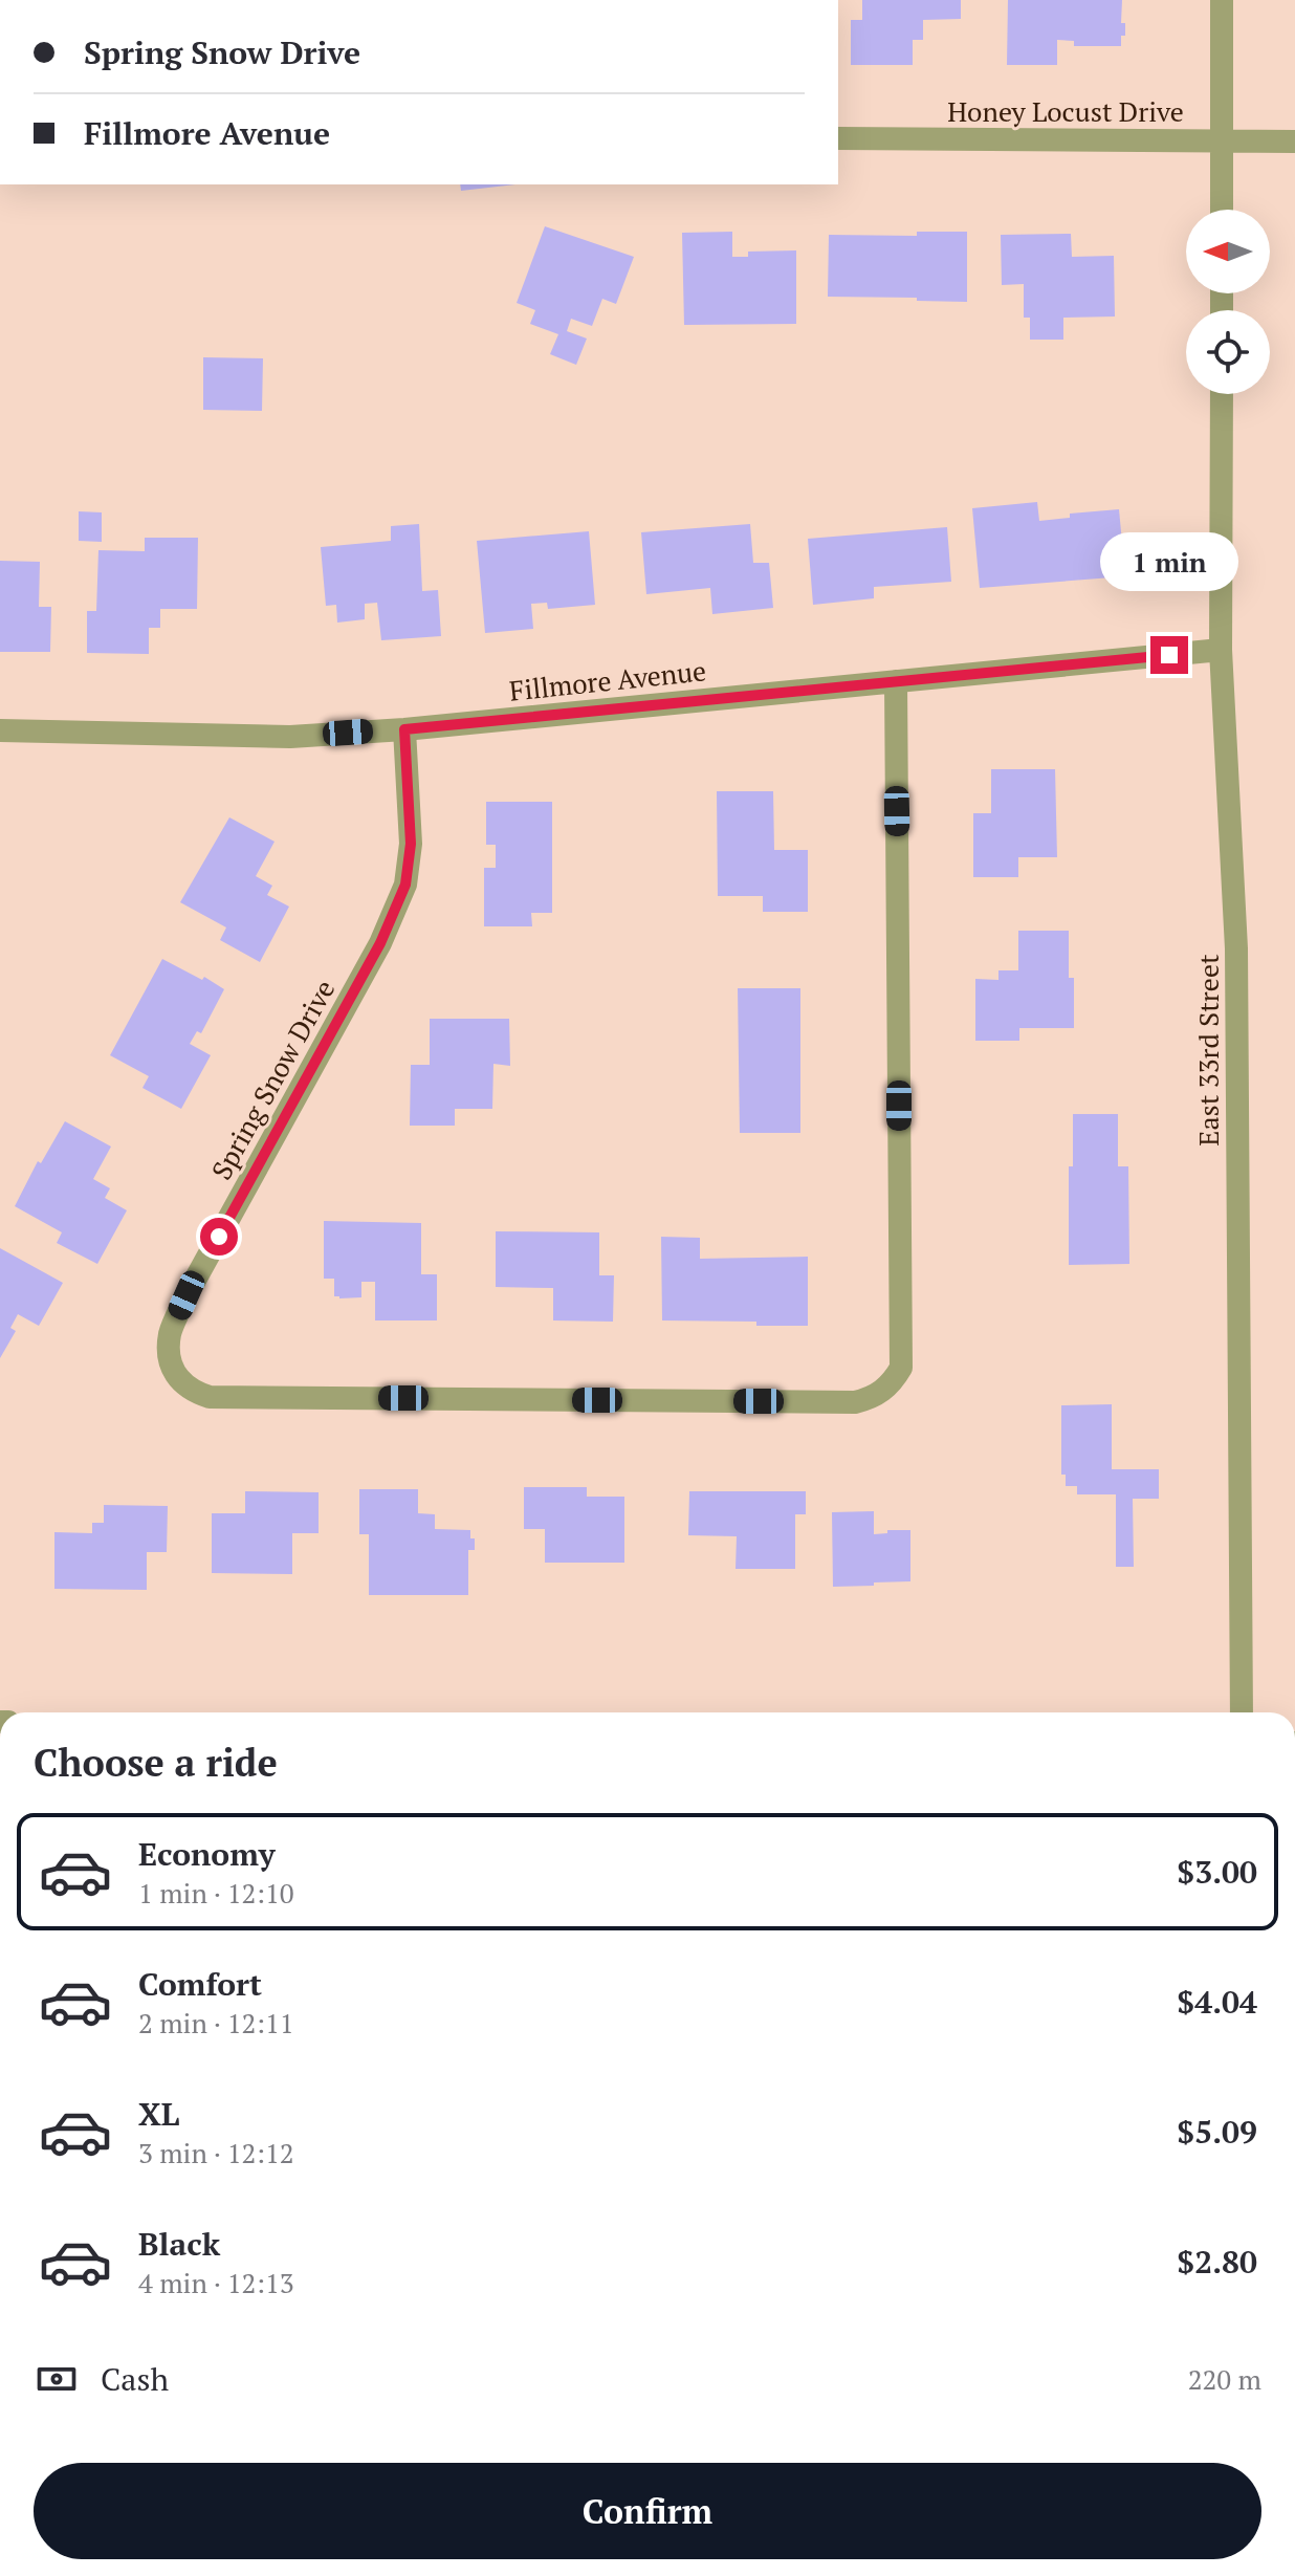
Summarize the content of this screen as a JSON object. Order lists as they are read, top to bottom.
{
  "streets": {
    "street": [
      "Honey Locust Drive",
      "Fillmore Avenue",
      "East 33rd Street",
      "Spring Snow Drive"
    ]
  },
  "crossings": [
    ["Fillmore Avenue", "East 33rd Street"],
    ["Fillmore Avenue", "Spring Snow Drive"]
  ],
  "north": "left",
  "page": {
    "banner": ["Spring Snow Drive", "Fillmore Avenue"],
    "bubble": "1 min",
    "heading": "Choose a ride",
    "list": [
      {
        "name": "Economy",
        "note": "1 min · 12:10",
        "value": "$3.00"
      },
      {
        "name": "Comfort",
        "note": "2 min · 12:11",
        "value": "$4.04"
      },
      {
        "name": "XL",
        "note": "3 min · 12:12",
        "value": "$5.09"
      },
      {
        "name": "Black",
        "note": "4 min · 12:13",
        "value": "$2.80"
      }
    ],
    "pay": ["Cash", "220 m"],
    "buttons": "Confirm"
  }
}
